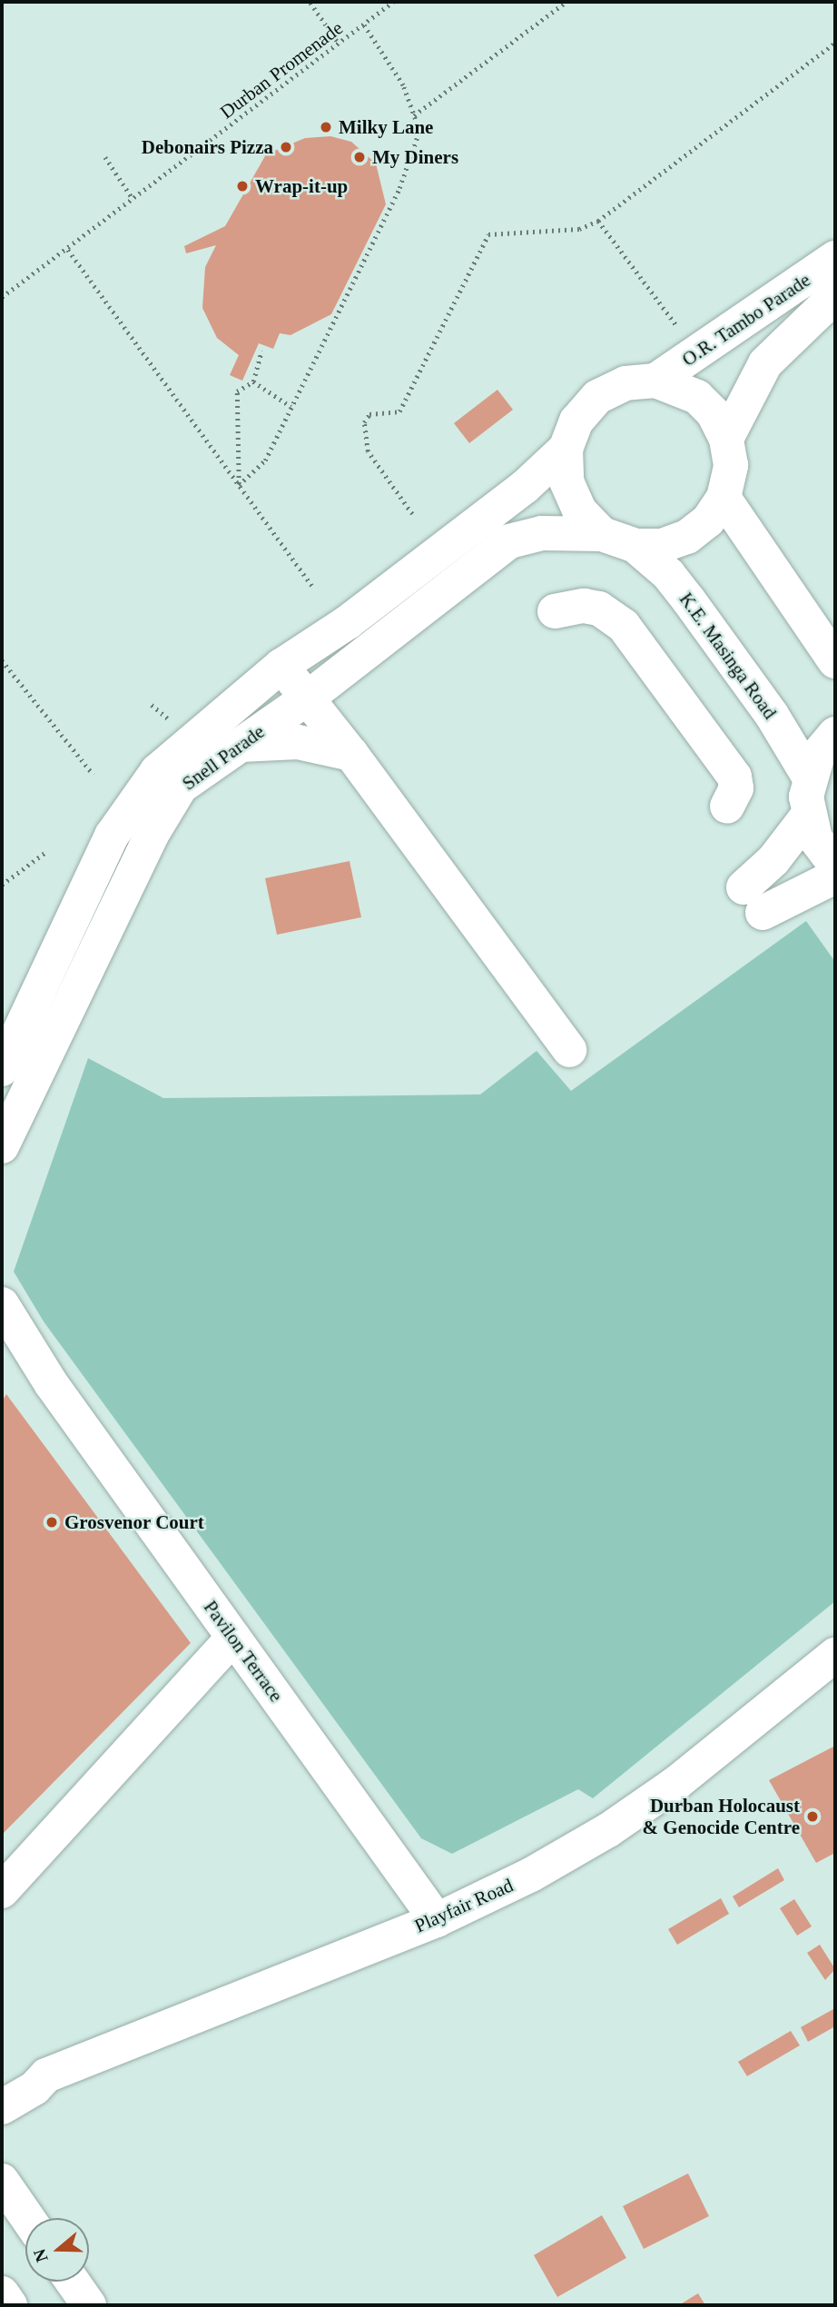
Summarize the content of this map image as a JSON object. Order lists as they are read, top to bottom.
{
  "streets": {
    "main road": [
      "O.R. Tambo Parade",
      "K.E. Masinga Road",
      "Snell Parade",
      "Pavilon Terrace",
      "Playfair Road"
    ],
    "path": ["Durban Promenade"]
  },
  "crossings": [
    ["O.R. Tambo Parade", "K.E. Masinga Road"],
    ["O.R. Tambo Parade", "Snell Parade"],
    ["K.E. Masinga Road", "Snell Parade"],
    ["Pavilon Terrace", "Playfair Road"]
  ],
  "places": [
    "Milky Lane",
    "Debonairs Pizza",
    "My Diners",
    "Wrap-it-up",
    "Grosvenor Court",
    "Durban Holocaust & Genocide Centre"
  ],
  "north": "left"
}
